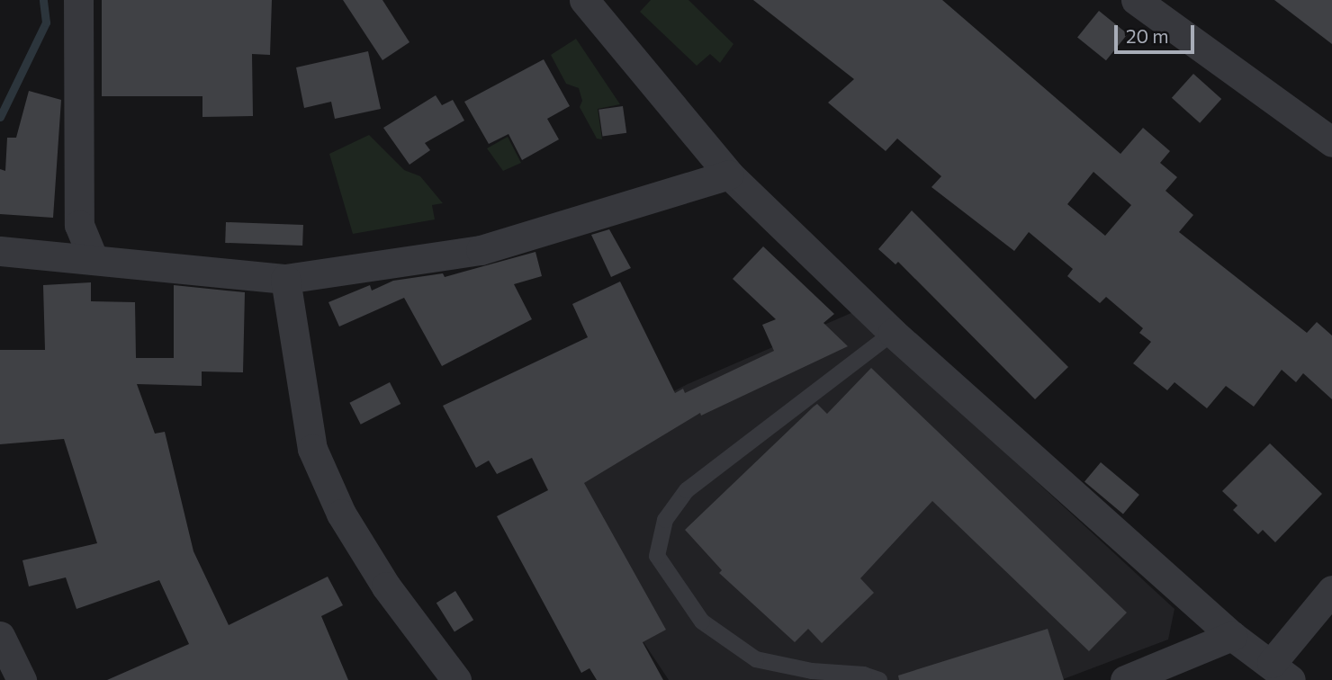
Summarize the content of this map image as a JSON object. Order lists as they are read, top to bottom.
{
  "scale_bar": "20 m"
}
